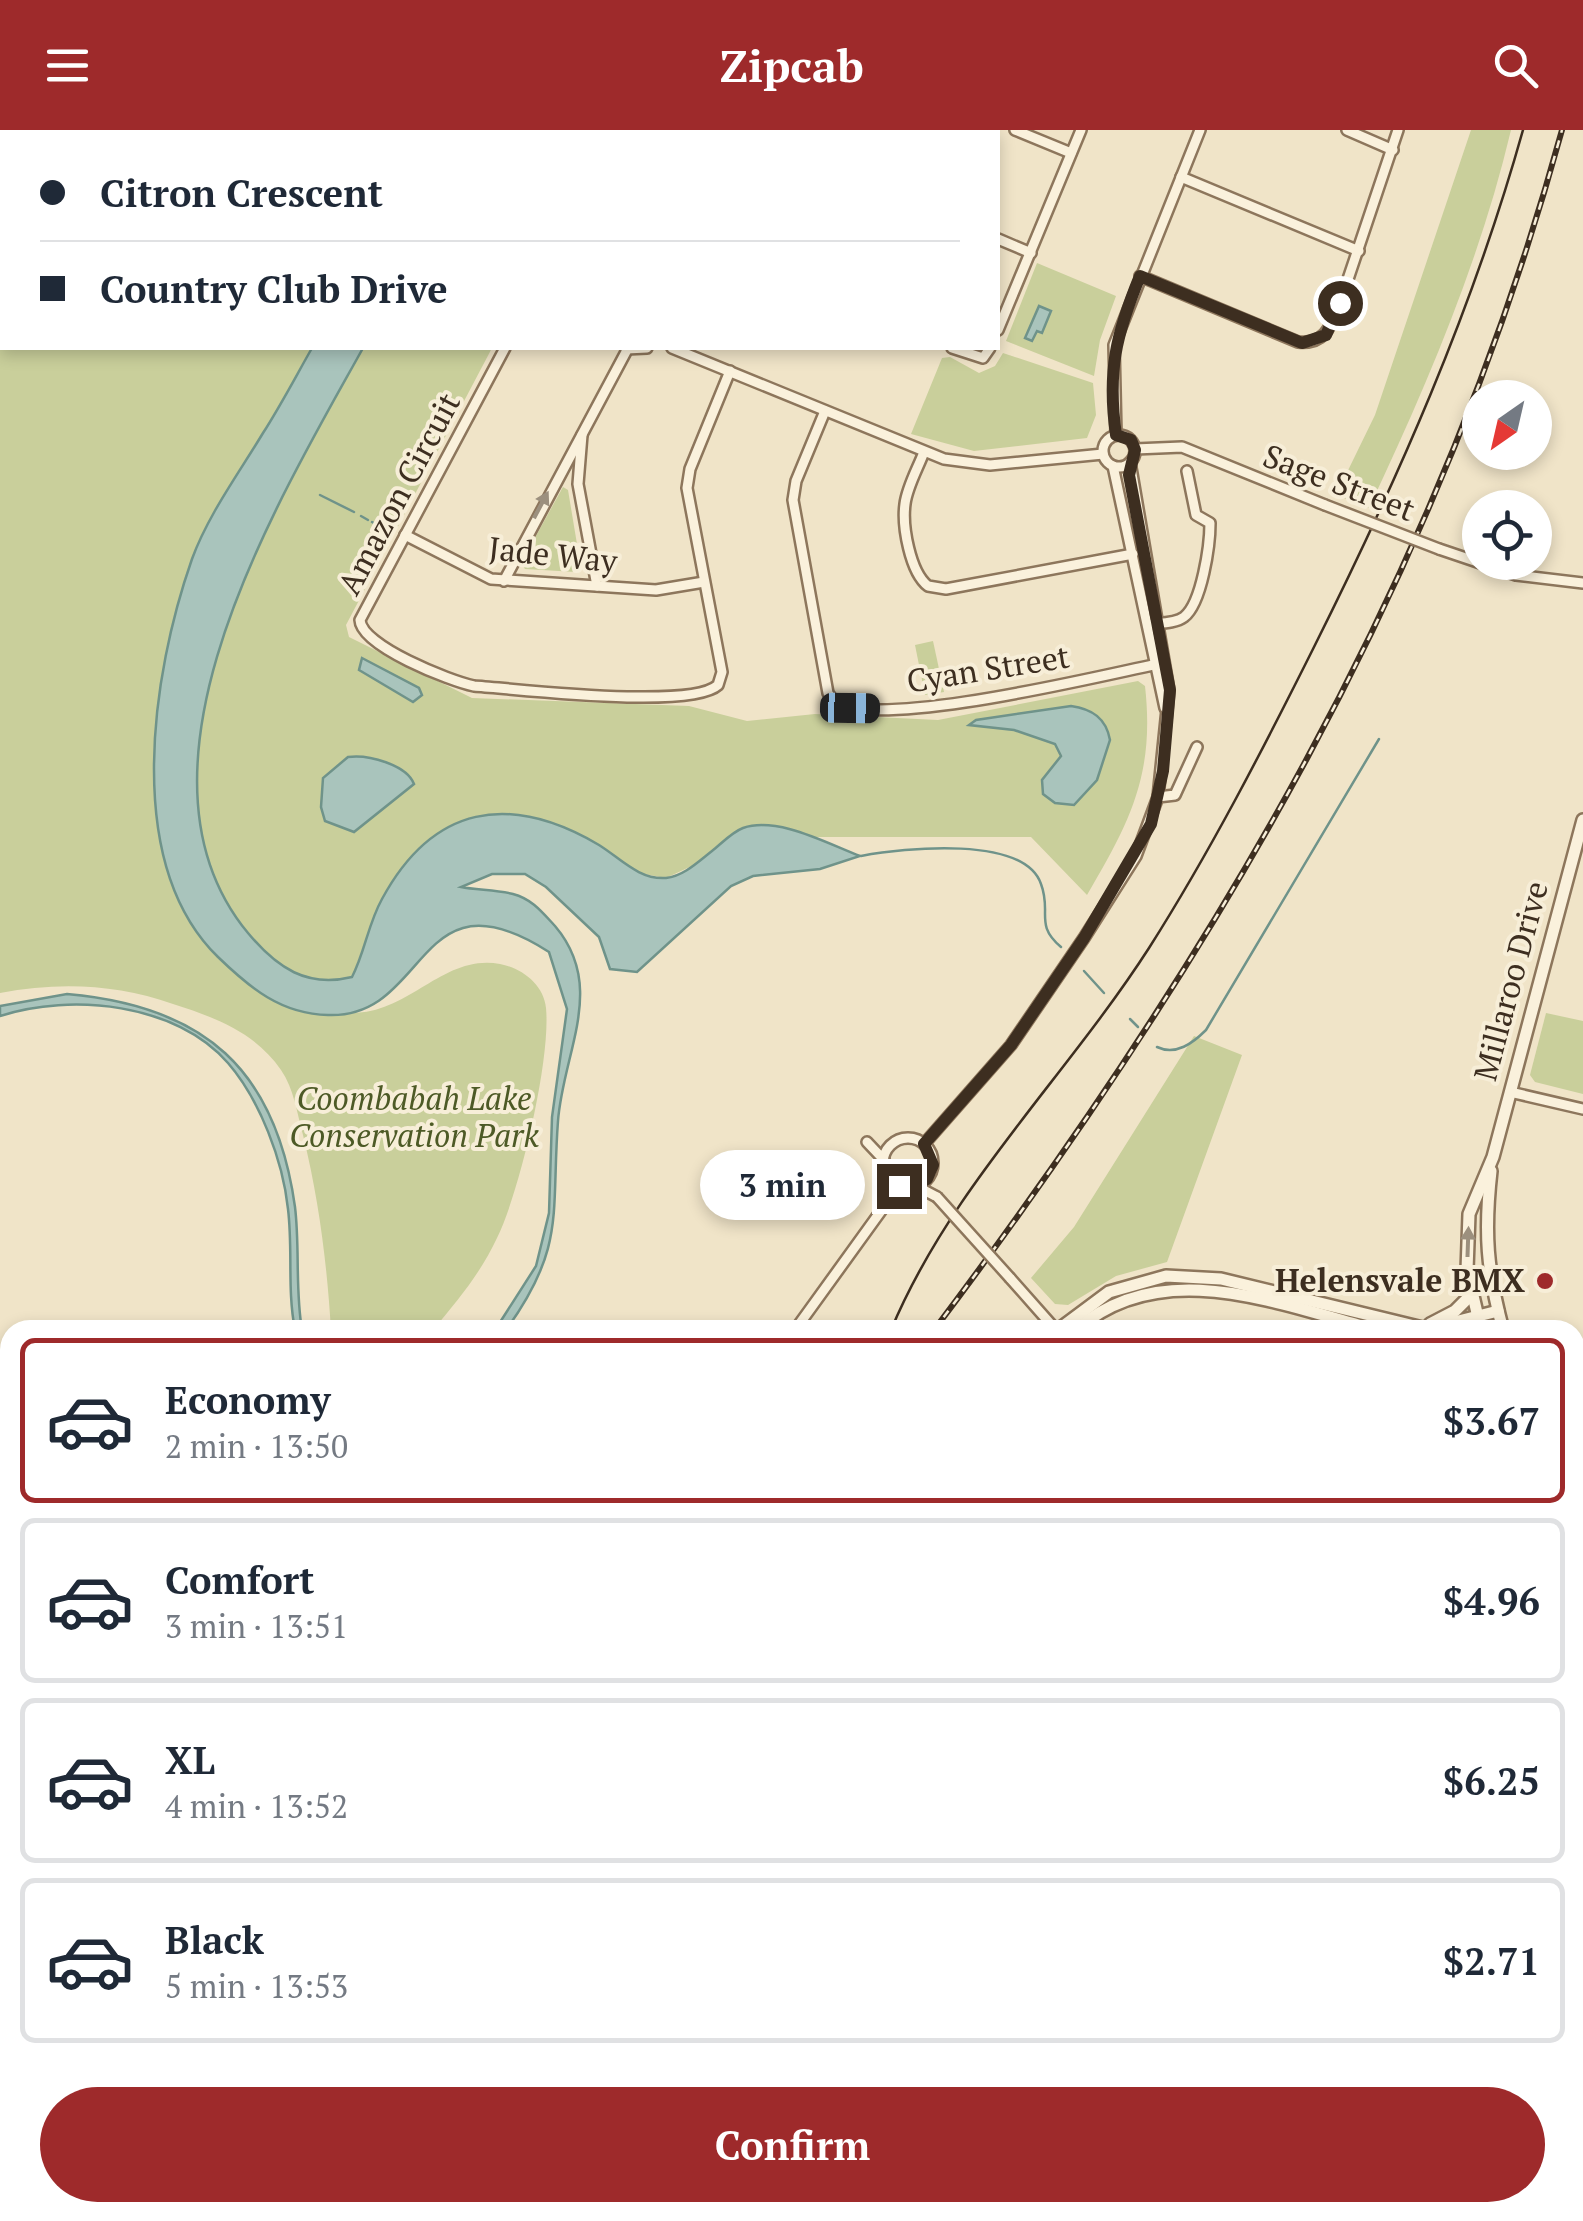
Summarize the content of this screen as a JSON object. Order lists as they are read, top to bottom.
{
  "streets": {
    "street": [
      "Sage Street",
      "Amazon Circuit",
      "Jade Way",
      "Cyan Street",
      "Millaroo Drive"
    ]
  },
  "crossings": [
    ["Amazon Circuit", "Jade Way"]
  ],
  "parks": ["Coombabah Lake Conservation Park"],
  "places": ["Helensvale BMX"],
  "north": "bottom left",
  "page": {
    "header": "Zipcab",
    "banner": ["Citron Crescent", "Country Club Drive"],
    "bubble": "3 min",
    "list": [
      {
        "name": "Economy",
        "note": "2 min · 13:50",
        "value": "$3.67"
      },
      {
        "name": "Comfort",
        "note": "3 min · 13:51",
        "value": "$4.96"
      },
      {
        "name": "XL",
        "note": "4 min · 13:52",
        "value": "$6.25"
      },
      {
        "name": "Black",
        "note": "5 min · 13:53",
        "value": "$2.71"
      }
    ],
    "buttons": "Confirm"
  }
}
